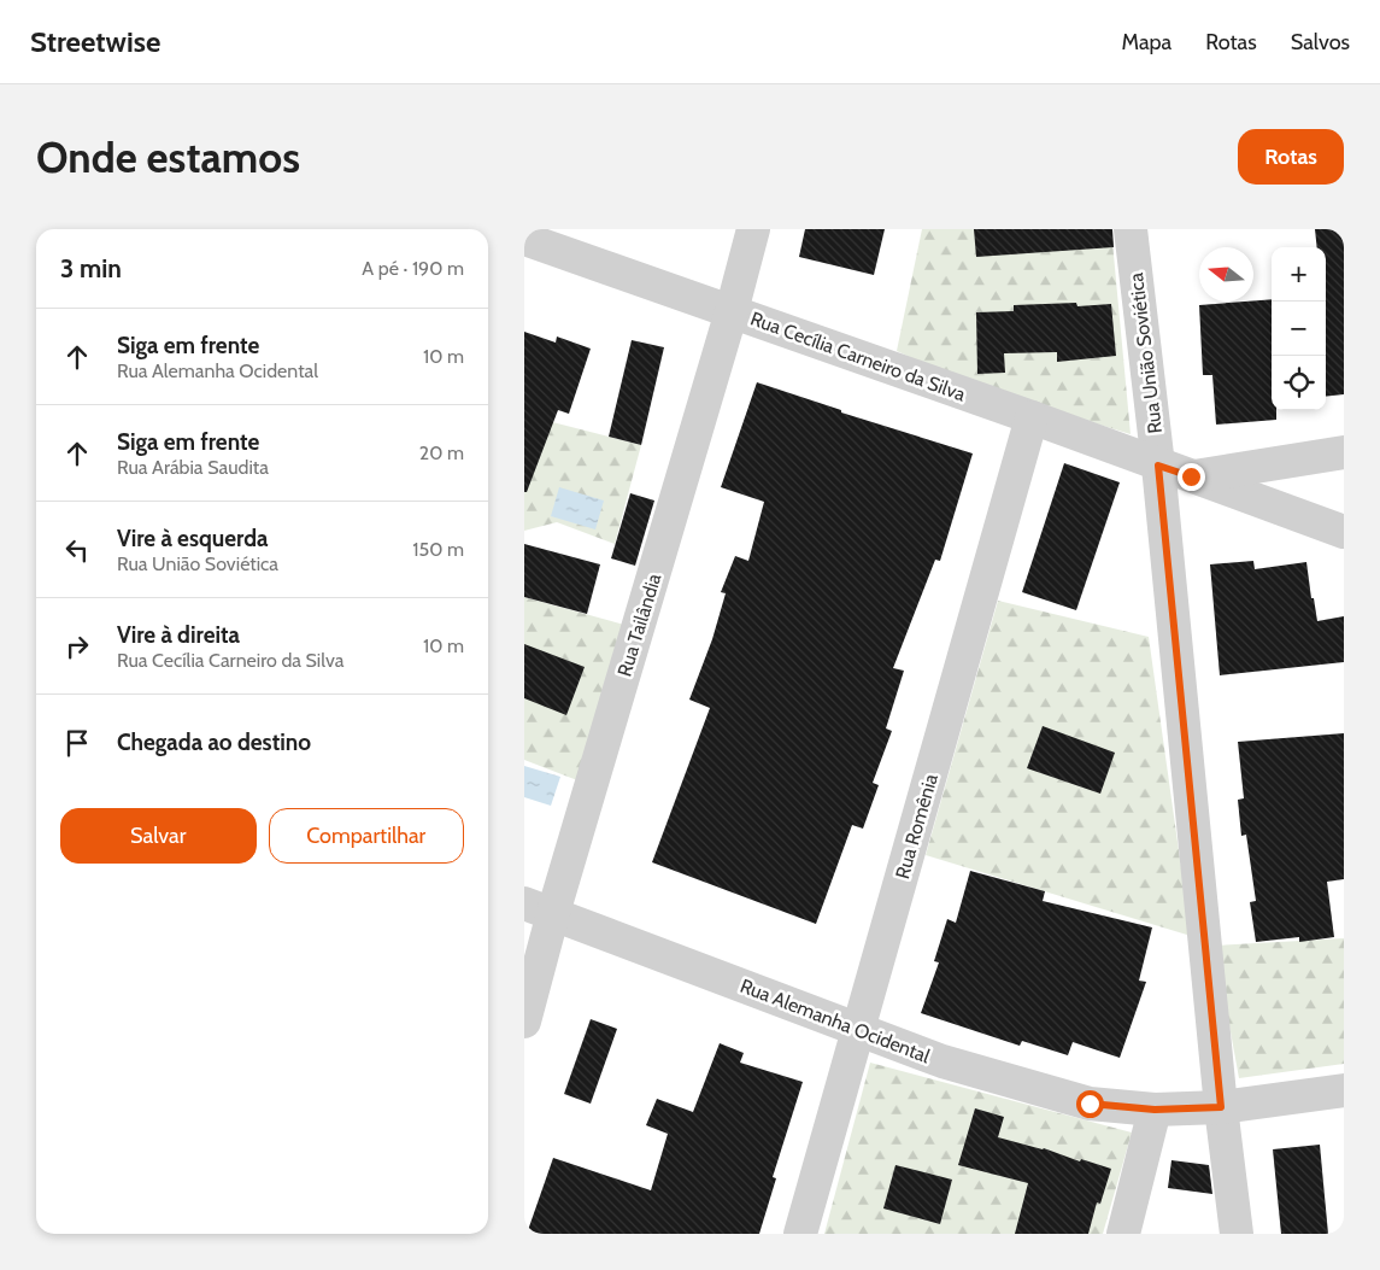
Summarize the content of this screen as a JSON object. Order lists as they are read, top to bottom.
{
  "streets": {
    "street": [
      "Rua União Soviética",
      "Rua Cecília Carneiro da Silva",
      "Rua Tailândia",
      "Rua Romênia",
      "Rua Alemanha Ocidental"
    ]
  },
  "crossings": [
    ["Rua União Soviética", "Rua Cecília Carneiro da Silva"],
    ["Rua União Soviética", "Rua Alemanha Ocidental"],
    ["Rua Cecília Carneiro da Silva", "Rua Tailândia"],
    ["Rua Cecília Carneiro da Silva", "Rua Romênia"],
    ["Rua Tailândia", "Rua Alemanha Ocidental"],
    ["Rua Romênia", "Rua Alemanha Ocidental"]
  ],
  "north": "left",
  "page": {
    "header": "Streetwise",
    "nav": ["Mapa", "Rotas", "Salvos"],
    "buttons": [
      "Rotas",
      ["Salvar", "Compartilhar"]
    ],
    "title": "Onde estamos",
    "heading": ["3 min", "A pé · 190 m"],
    "map_buttons": ["+", "−"],
    "list": [
      ["Siga em frente", "Rua Alemanha Ocidental", "10 m"],
      ["Siga em frente", "Rua Arábia Saudita", "20 m"],
      ["Vire à esquerda", "Rua União Soviética", "150 m"],
      ["Vire à direita", "Rua Cecília Carneiro da Silva", "10 m"],
      "Chegada ao destino"
    ]
  }
}
